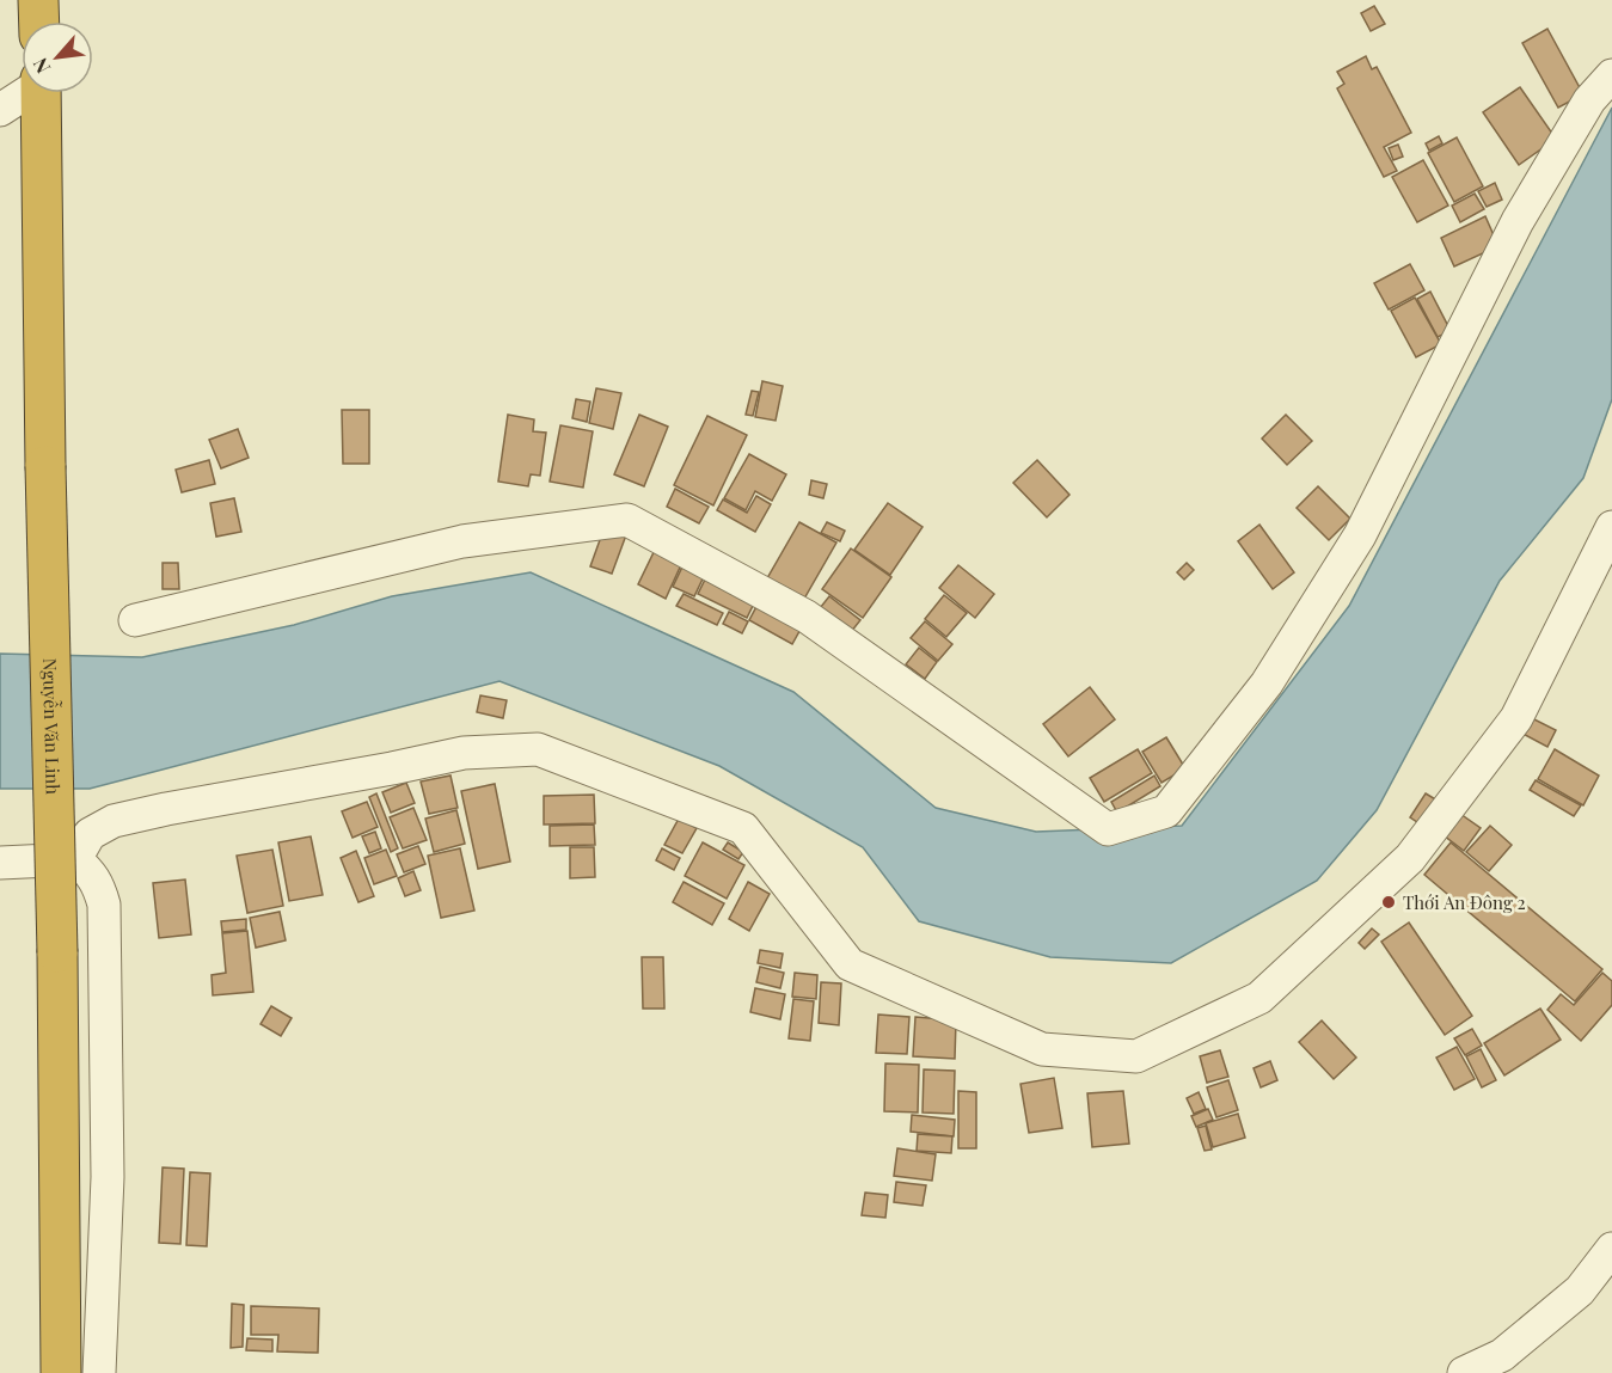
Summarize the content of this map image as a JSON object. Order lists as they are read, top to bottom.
{
  "streets": {
    "highway": ["Nguyễn Văn Linh"]
  },
  "places": ["Thới An Đông 2"],
  "north": "bottom left"
}
